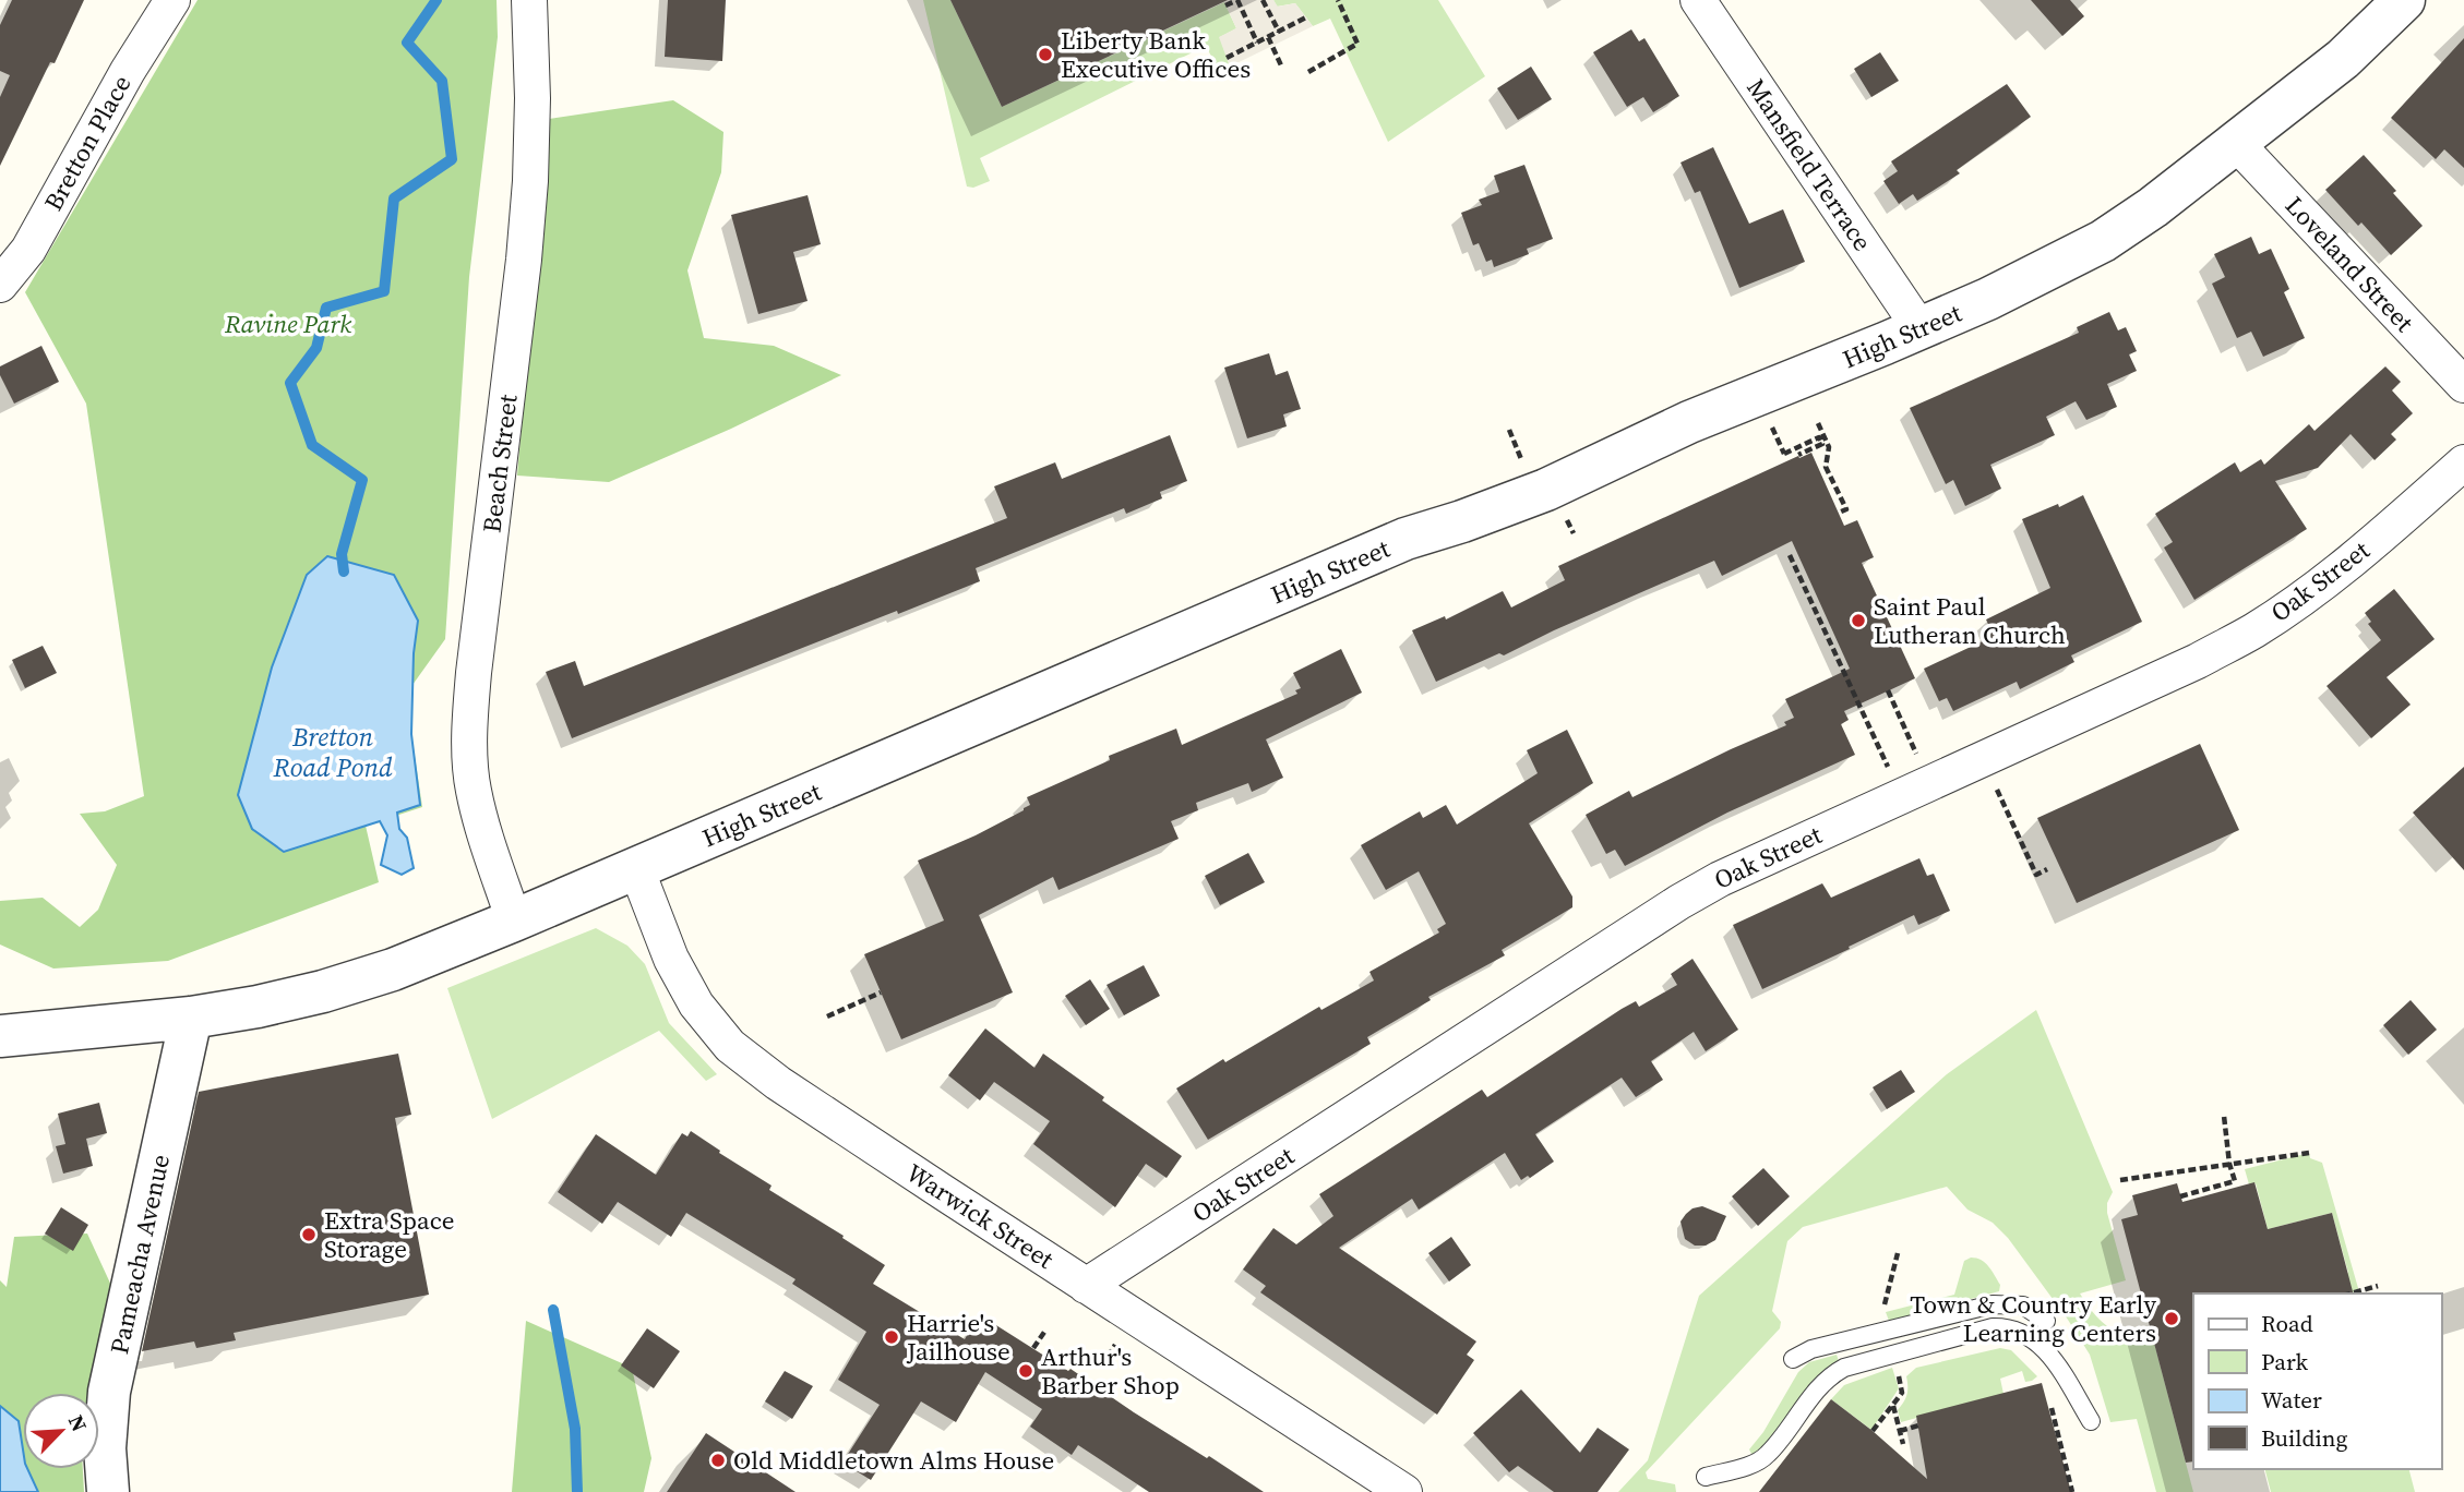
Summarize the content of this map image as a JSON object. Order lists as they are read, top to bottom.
{
  "streets": {
    "street": [
      "Bretton Place",
      "Mansfield Terrace",
      "Loveland Street",
      "High Street",
      "Beach Street",
      "Oak Street",
      "Warwick Street",
      "Pameacha Avenue"
    ]
  },
  "crossings": [
    ["Mansfield Terrace", "High Street"],
    ["Loveland Street", "High Street"],
    ["High Street", "Beach Street"],
    ["High Street", "Warwick Street"],
    ["High Street", "Pameacha Avenue"],
    ["Oak Street", "Warwick Street"]
  ],
  "water": ["Bretton Road Pond"],
  "parks": ["Ravine Park"],
  "places": [
    "Liberty Bank Executive Offices",
    "Saint Paul Lutheran Church",
    "Extra Space Storage",
    "Town & Country Early Learning Centers",
    "Harrie's Jailhouse",
    "Arthur's Barber Shop",
    "Old Middletown Alms House"
  ],
  "legend": [
    "Road",
    "Park",
    "Water",
    "Building"
  ],
  "north": "top right"
}
